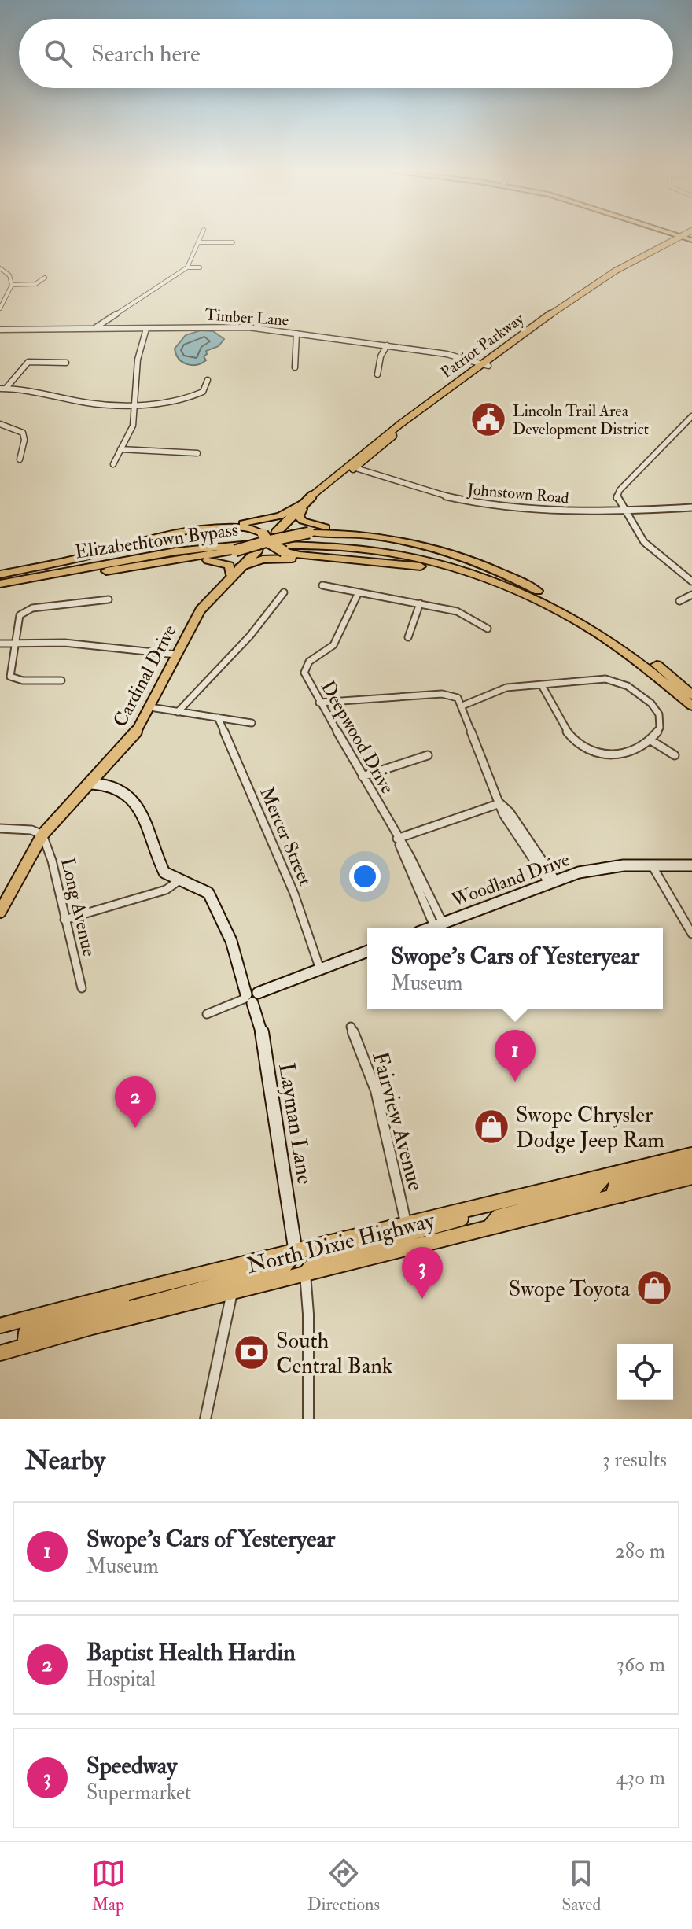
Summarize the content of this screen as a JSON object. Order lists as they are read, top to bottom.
{
  "streets": {
    "highway": ["Elizabethtown Bypass"],
    "main road": ["Patriot Parkway", "Cardinal Drive", "North Dixie Highway"],
    "street": [
      "Timber Lane",
      "Johnstown Road",
      "Deepwood Drive",
      "Mercer Street",
      "Woodland Drive",
      "Long Avenue",
      "Fairview Avenue",
      "Layman Lane"
    ]
  },
  "crossings": [
    ["Timber Lane", "Patriot Parkway"],
    ["Patriot Parkway", "Johnstown Road"],
    ["Cardinal Drive", "Long Avenue"],
    ["Cardinal Drive", "Layman Lane"],
    ["Deepwood Drive", "Woodland Drive"],
    ["Fairview Avenue", "North Dixie Highway"],
    ["Layman Lane", "North Dixie Highway"]
  ],
  "places": {
    "public building": ["Lincoln Trail Area Development District"],
    "shop": ["Swope Chrysler Dodge Jeep Ram", "Swope Toyota"],
    "bank": ["South Central Bank"]
  },
  "page": {
    "search": "Search here",
    "popup": ["Swope's Cars of Yesteryear", "Museum"],
    "pins": ["1", "2", "3"],
    "heading": ["Nearby", "3 results"],
    "list": [
      {
        "mark": "1",
        "name": "Swope's Cars of Yesteryear",
        "note": "Museum",
        "value": "280 m"
      },
      {
        "mark": "2",
        "name": "Baptist Health Hardin",
        "note": "Hospital",
        "value": "360 m"
      },
      {
        "mark": "3",
        "name": "Speedway",
        "note": "Supermarket",
        "value": "430 m"
      }
    ],
    "nav": ["Map", "Directions", "Saved"]
  }
}
